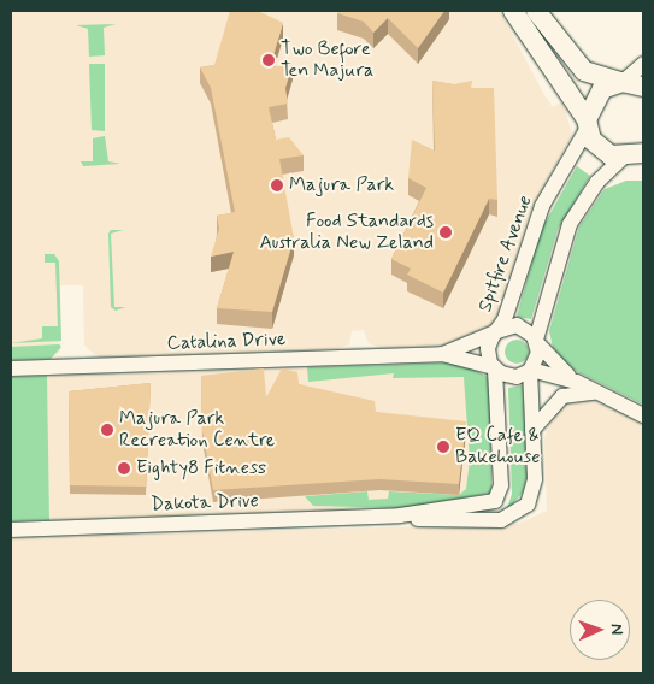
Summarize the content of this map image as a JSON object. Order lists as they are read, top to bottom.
{
  "streets": {
    "street": ["Spitfire Avenue", "Catalina Drive", "Dakota Drive"]
  },
  "crossings": [
    ["Spitfire Avenue", "Catalina Drive"]
  ],
  "places": [
    "Two Before Ten Majura",
    "Majura Park",
    "Food Standards Australia New Zeland",
    "Majura Park Recreation Centre",
    "EQ Cafe & Bakehouse",
    "Eighty8 Fitness"
  ],
  "north": "right"
}
